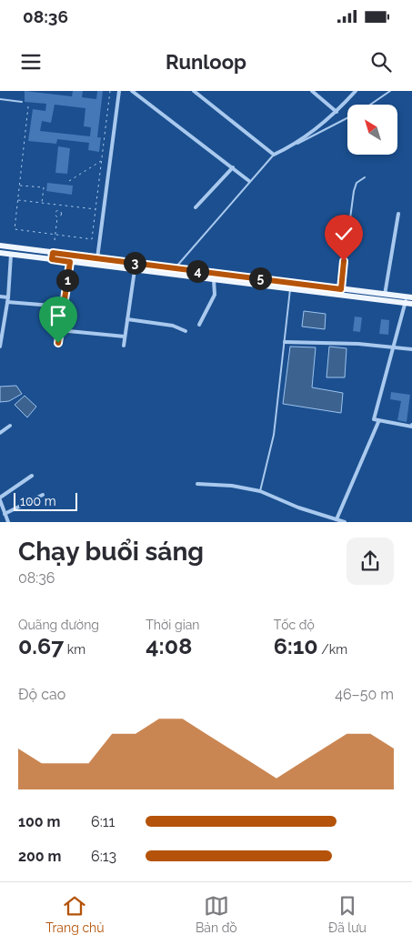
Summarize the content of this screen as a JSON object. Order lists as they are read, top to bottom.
{
  "scale_bar": "100 m",
  "north": "top left",
  "page": {
    "status": "08:36",
    "header": "Runloop",
    "pins": [
      "3",
      "4",
      "5",
      "1"
    ],
    "scale": "100 m",
    "heading": ["Chạy buổi sáng", "08:36"],
    "stats": [
      ["Quãng đường", "0.67 km"],
      ["Thời gian", "4:08"],
      ["Tốc độ", "6:10 /km"]
    ],
    "chart": ["Độ cao", "46–50 m"],
    "list": [
      {
        "name": "100 m",
        "note": "6:11"
      },
      {
        "name": "200 m",
        "note": "6:13"
      }
    ],
    "tabs": ["Trang chủ", "Bản đồ", "Đã lưu"]
  }
}
